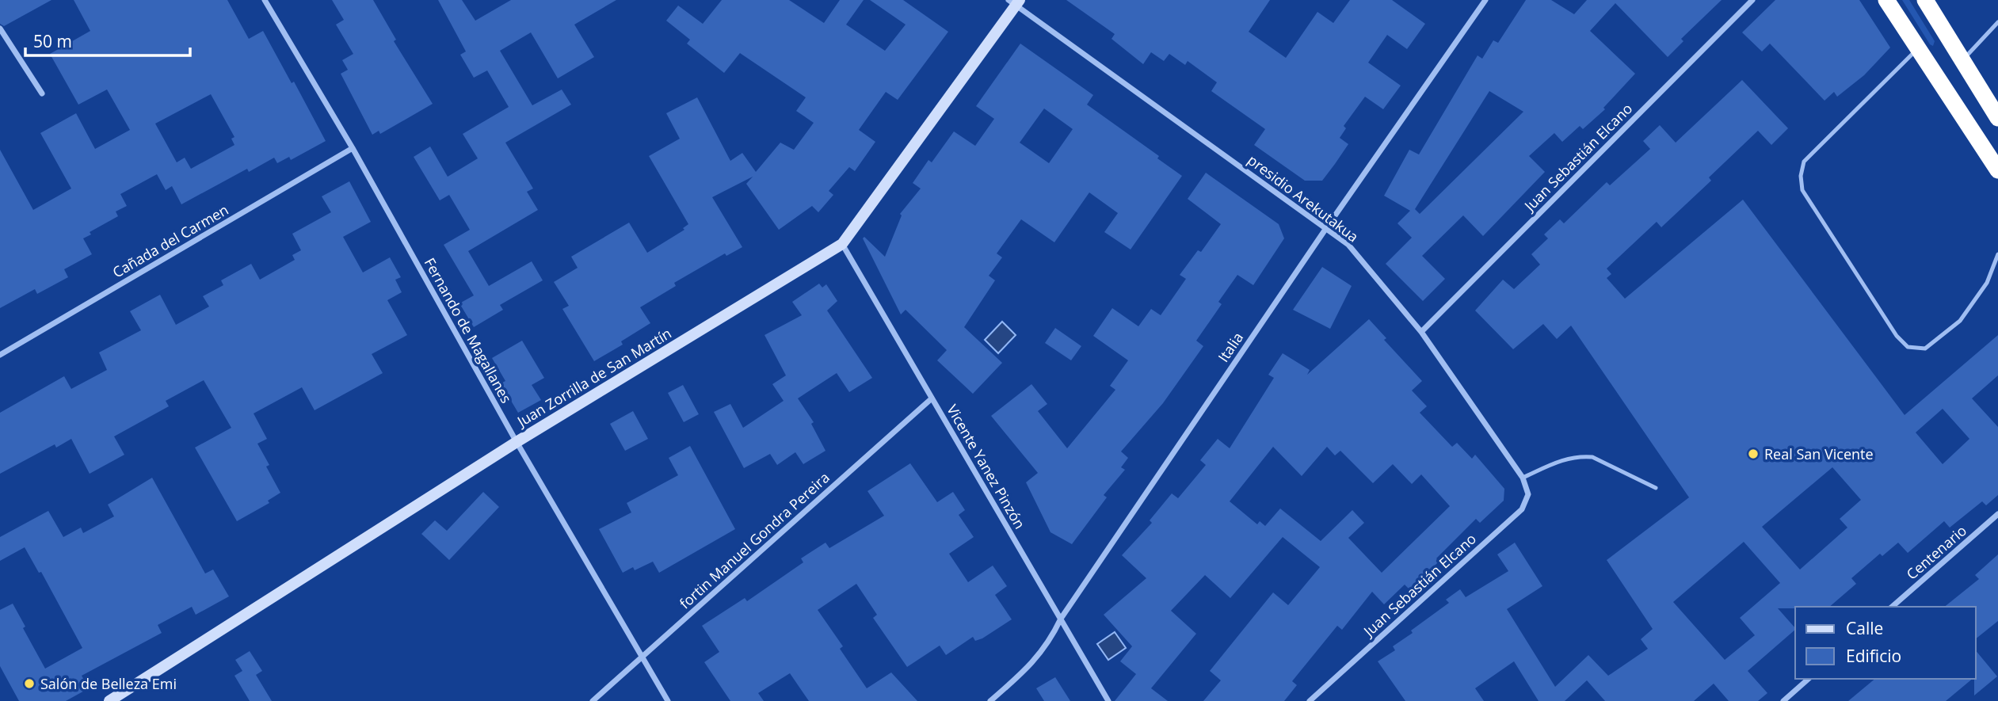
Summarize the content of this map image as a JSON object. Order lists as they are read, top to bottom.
{
  "streets": {
    "street": [
      "Juan Sebastián Elcano",
      "presidio Arekutakua",
      "Cañada del Carmen",
      "Fernando de Magallanes",
      "Italia",
      "Juan Zorrilla de San Martín",
      "Vicente Yanez Pinzón",
      "fortin Manuel Gondra Pereira",
      "Centenario"
    ]
  },
  "crossings": [
    ["Juan Sebastián Elcano", "presidio Arekutakua"],
    ["presidio Arekutakua", "Italia"],
    ["presidio Arekutakua", "Juan Zorrilla de San Martín"],
    ["Cañada del Carmen", "Fernando de Magallanes"],
    ["Fernando de Magallanes", "Juan Zorrilla de San Martín"],
    ["Fernando de Magallanes", "fortin Manuel Gondra Pereira"],
    ["Italia", "Vicente Yanez Pinzón"],
    ["Juan Zorrilla de San Martín", "Vicente Yanez Pinzón"],
    ["Vicente Yanez Pinzón", "fortin Manuel Gondra Pereira"]
  ],
  "places": ["Real San Vicente", "Salón de Belleza Emi"],
  "legend": ["Calle", "Edificio"],
  "scale_bar": "50 m"
}
